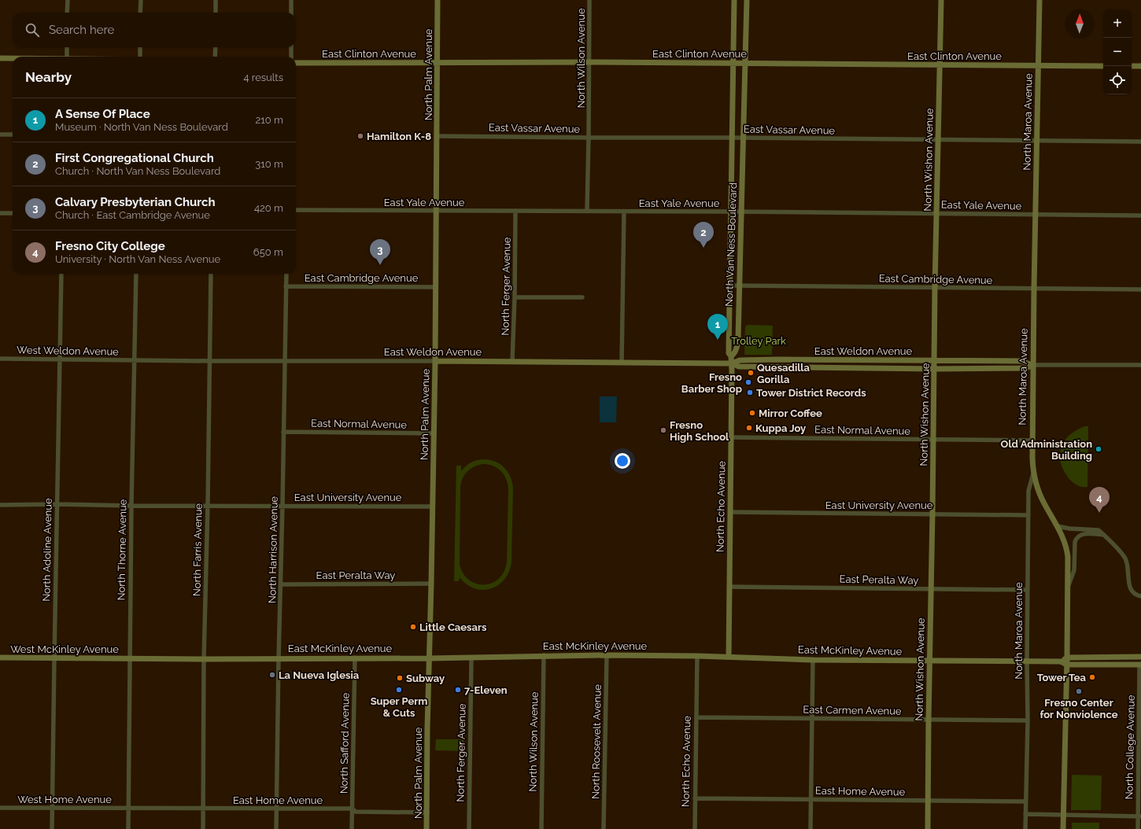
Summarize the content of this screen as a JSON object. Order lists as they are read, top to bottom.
{
  "streets": {
    "main road": [
      "East Clinton Avenue",
      "North Palm Avenue",
      "North Maroa Avenue",
      "North Wishon Avenue",
      "North Van Ness Boulevard",
      "East Weldon Avenue",
      "North Echo Avenue",
      "East McKinley Avenue",
      "West McKinley Avenue"
    ],
    "street": [
      "North Wilson Avenue",
      "East Vassar Avenue",
      "East Yale Avenue",
      "East Cambridge Avenue",
      "North Ferger Avenue",
      "West Weldon Avenue",
      "East Normal Avenue",
      "East University Avenue",
      "North Adoline Avenue",
      "North Thorne Avenue",
      "North Farris Avenue",
      "North Harrison Avenue",
      "East Peralta Way",
      "East Carmen Avenue",
      "North Roosevelt Avenue",
      "North Safford Avenue",
      "North College Avenue",
      "East Home Avenue",
      "West Home Avenue"
    ]
  },
  "crossings": [
    ["East Clinton Avenue", "North Wilson Avenue"],
    ["East Clinton Avenue", "North Palm Avenue"],
    ["East Clinton Avenue", "North Maroa Avenue"],
    ["East Clinton Avenue", "North Wishon Avenue"],
    ["East Clinton Avenue", "North Van Ness Boulevard"],
    ["North Wilson Avenue", "East Vassar Avenue"],
    ["North Wilson Avenue", "East Yale Avenue"],
    ["North Wilson Avenue", "East McKinley Avenue"],
    ["North Palm Avenue", "East Vassar Avenue"],
    ["North Palm Avenue", "East Yale Avenue"],
    ["North Palm Avenue", "East Cambridge Avenue"],
    ["North Palm Avenue", "East Weldon Avenue"],
    ["North Palm Avenue", "East Normal Avenue"],
    ["North Palm Avenue", "East University Avenue"],
    ["North Palm Avenue", "East Peralta Way"],
    ["North Palm Avenue", "East McKinley Avenue"],
    ["North Palm Avenue", "East Home Avenue"],
    ["North Maroa Avenue", "East Vassar Avenue"],
    ["North Maroa Avenue", "East Yale Avenue"],
    ["North Maroa Avenue", "East Cambridge Avenue"],
    ["North Maroa Avenue", "East Weldon Avenue"],
    ["North Maroa Avenue", "East Normal Avenue"],
    ["North Maroa Avenue", "East University Avenue"],
    ["North Maroa Avenue", "East Peralta Way"],
    ["North Maroa Avenue", "East McKinley Avenue"],
    ["North Maroa Avenue", "East Carmen Avenue"],
    ["North Maroa Avenue", "East Home Avenue"],
    ["East Vassar Avenue", "North Wishon Avenue"],
    ["East Vassar Avenue", "North Van Ness Boulevard"],
    ["North Wishon Avenue", "East Yale Avenue"],
    ["North Wishon Avenue", "East Cambridge Avenue"],
    ["North Wishon Avenue", "East Weldon Avenue"],
    ["North Wishon Avenue", "East Normal Avenue"],
    ["North Wishon Avenue", "East University Avenue"],
    ["North Wishon Avenue", "East Peralta Way"],
    ["North Wishon Avenue", "East McKinley Avenue"],
    ["North Wishon Avenue", "East Carmen Avenue"],
    ["North Wishon Avenue", "East Home Avenue"],
    ["East Yale Avenue", "North Van Ness Boulevard"],
    ["East Yale Avenue", "North Ferger Avenue"],
    ["North Van Ness Boulevard", "East Cambridge Avenue"],
    ["North Van Ness Boulevard", "North Echo Avenue"],
    ["East Cambridge Avenue", "North Harrison Avenue"],
    ["North Ferger Avenue", "East Weldon Avenue"],
    ["North Ferger Avenue", "East McKinley Avenue"],
    ["West Weldon Avenue", "East Weldon Avenue"],
    ["West Weldon Avenue", "North Adoline Avenue"],
    ["West Weldon Avenue", "North Thorne Avenue"],
    ["East Weldon Avenue", "North Echo Avenue"],
    ["East Weldon Avenue", "North Thorne Avenue"],
    ["East Weldon Avenue", "North Farris Avenue"],
    ["East Weldon Avenue", "North Harrison Avenue"],
    ["East Normal Avenue", "North Echo Avenue"],
    ["East Normal Avenue", "North Harrison Avenue"],
    ["East University Avenue", "North Echo Avenue"],
    ["East University Avenue", "North Adoline Avenue"],
    ["East University Avenue", "North Thorne Avenue"],
    ["East University Avenue", "North Farris Avenue"],
    ["East University Avenue", "North Harrison Avenue"],
    ["North Echo Avenue", "East Peralta Way"],
    ["North Echo Avenue", "East McKinley Avenue"],
    ["North Echo Avenue", "East Carmen Avenue"],
    ["North Echo Avenue", "East Home Avenue"],
    ["North Adoline Avenue", "West McKinley Avenue"],
    ["North Adoline Avenue", "West Home Avenue"],
    ["North Thorne Avenue", "East McKinley Avenue"],
    ["North Thorne Avenue", "West McKinley Avenue"],
    ["North Thorne Avenue", "East Home Avenue"],
    ["North Thorne Avenue", "West Home Avenue"],
    ["North Farris Avenue", "East McKinley Avenue"],
    ["North Farris Avenue", "East Home Avenue"],
    ["North Harrison Avenue", "East Peralta Way"],
    ["North Harrison Avenue", "East McKinley Avenue"],
    ["North Harrison Avenue", "East Home Avenue"],
    ["East McKinley Avenue", "West McKinley Avenue"],
    ["East McKinley Avenue", "North Roosevelt Avenue"],
    ["East McKinley Avenue", "North Safford Avenue"],
    ["East McKinley Avenue", "North College Avenue"],
    ["North Safford Avenue", "East Home Avenue"],
    ["East Home Avenue", "West Home Avenue"]
  ],
  "parks": ["Trolley Park"],
  "places": [
    "Hamilton K-8",
    "Quesadilla Gorilla",
    "Fresno Barber Shop",
    "Tower District Records",
    "Mirror Coffee",
    "Kuppa Joy",
    "Fresno High School",
    "Old Administration Building",
    "Little Caesars",
    "La Nueva Iglesia",
    "Tower Tea",
    "Subway",
    "Super Perm & Cuts",
    "7-Eleven",
    "Fresno Center for Nonviolence"
  ],
  "north": "top",
  "page": {
    "map_buttons": ["+", "−"],
    "search": "Search here",
    "heading": ["Nearby", "4 results"],
    "list": [
      {
        "mark": "1",
        "name": "A Sense Of Place",
        "note": "Museum · North Van Ness Boulevard",
        "value": "210 m"
      },
      {
        "mark": "2",
        "name": "First Congregational Church",
        "note": "Church · North Van Ness Boulevard",
        "value": "310 m"
      },
      {
        "mark": "3",
        "name": "Calvary Presbyterian Church",
        "note": "Church · East Cambridge Avenue",
        "value": "420 m"
      },
      {
        "mark": "4",
        "name": "Fresno City College",
        "note": "University · North Van Ness Avenue",
        "value": "650 m"
      }
    ],
    "pins": [
      "2",
      "3",
      "1",
      "4"
    ]
  }
}
